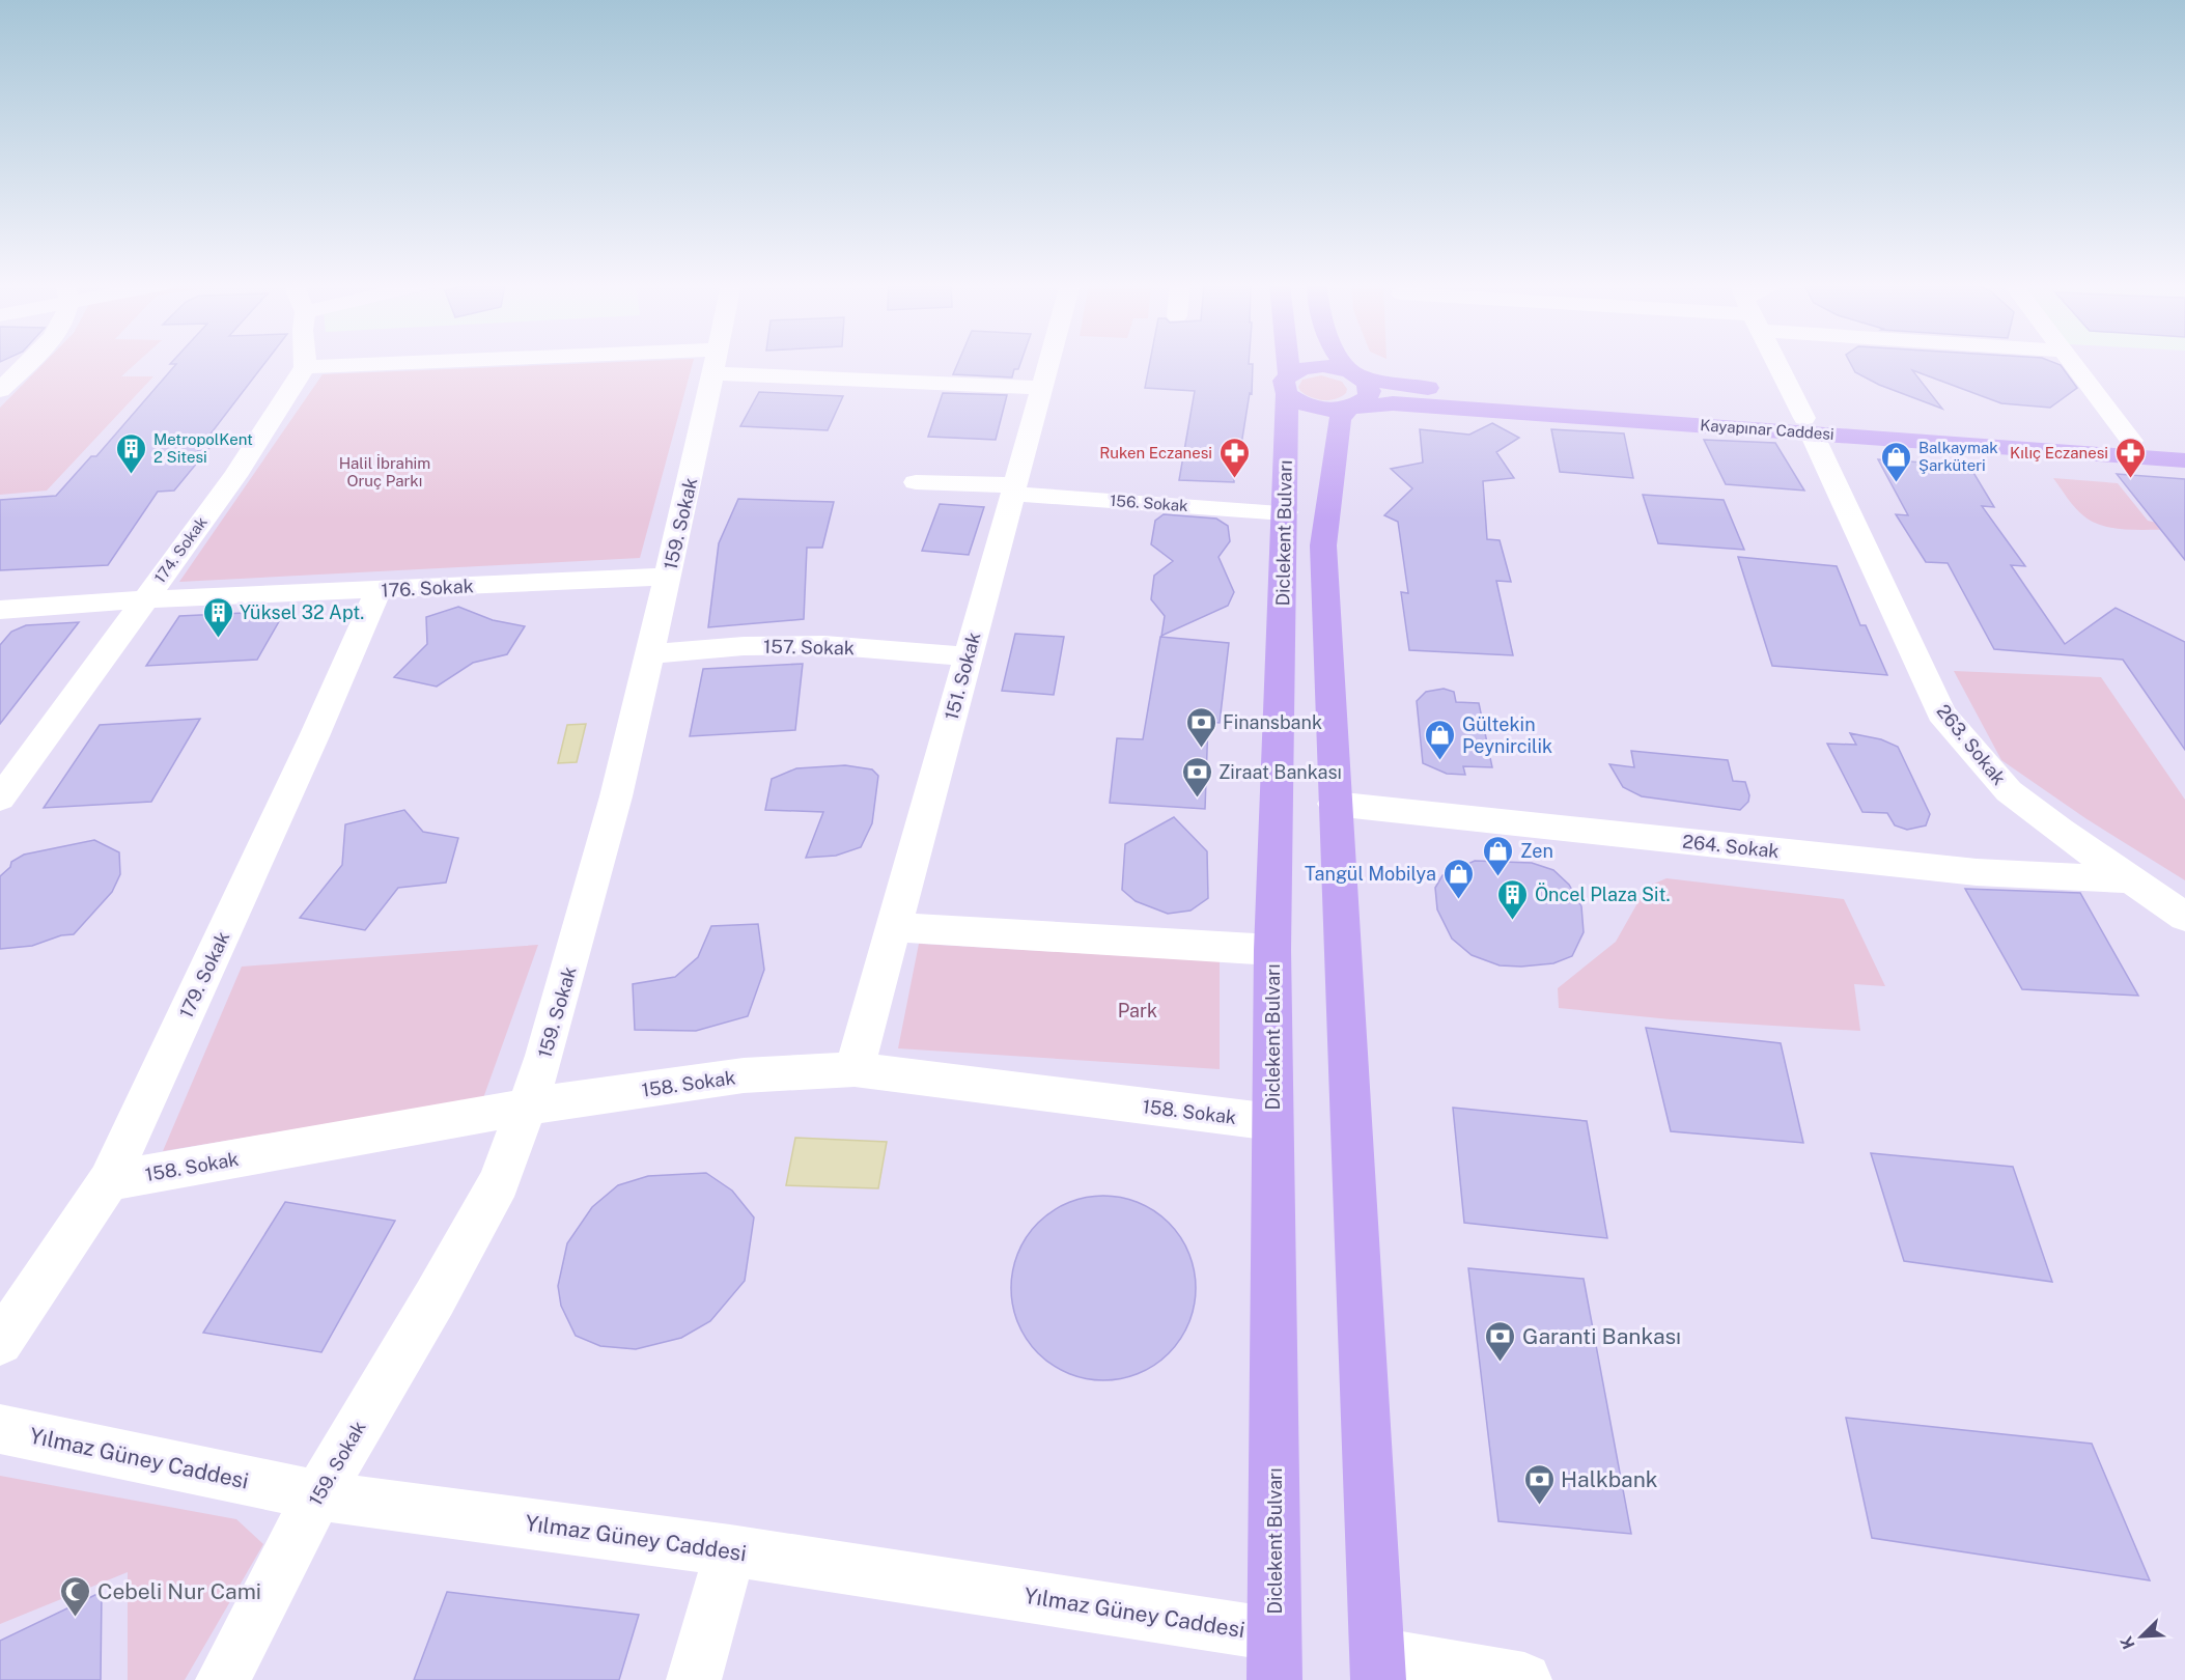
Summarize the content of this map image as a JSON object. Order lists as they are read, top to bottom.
{
  "streets": {
    "main road": ["Kayapınar Caddesi", "Diclekent Bulvarı"],
    "street": [
      "156. Sokak",
      "159. Sokak",
      "174. Sokak",
      "176. Sokak",
      "157. Sokak",
      "151. Sokak",
      "263. Sokak",
      "264. Sokak",
      "179. Sokak",
      "158. Sokak",
      "Yılmaz Güney Caddesi"
    ]
  },
  "crossings": [
    ["Kayapınar Caddesi", "263. Sokak"],
    ["156. Sokak", "Diclekent Bulvarı"],
    ["156. Sokak", "151. Sokak"],
    ["159. Sokak", "176. Sokak"],
    ["159. Sokak", "157. Sokak"],
    ["159. Sokak", "158. Sokak"],
    ["159. Sokak", "Yılmaz Güney Caddesi"],
    ["Diclekent Bulvarı", "158. Sokak"],
    ["Diclekent Bulvarı", "Yılmaz Güney Caddesi"],
    ["174. Sokak", "176. Sokak"],
    ["176. Sokak", "179. Sokak"],
    ["157. Sokak", "151. Sokak"],
    ["151. Sokak", "158. Sokak"],
    ["263. Sokak", "264. Sokak"],
    ["179. Sokak", "158. Sokak"]
  ],
  "parks": ["Halil İbrahim Oruç Parkı", "Park"],
  "places": {
    "building": ["MetropolKent 2 Sitesi", "Yüksel 32 Apt.", "Öncel Plaza Sit."],
    "pharmacy": ["Ruken Eczanesi", "Kılıç Eczanesi"],
    "shop": [
      "Balkaymak Şarküteri",
      "Gültekin Peynircilik",
      "Zen",
      "Tangül Mobilya"
    ],
    "bank": [
      "Finansbank",
      "Ziraat Bankası",
      "Garanti Bankası",
      "Halkbank"
    ],
    "mosque": ["Cebeli Nur Cami"]
  },
  "north": "bottom left"
}
